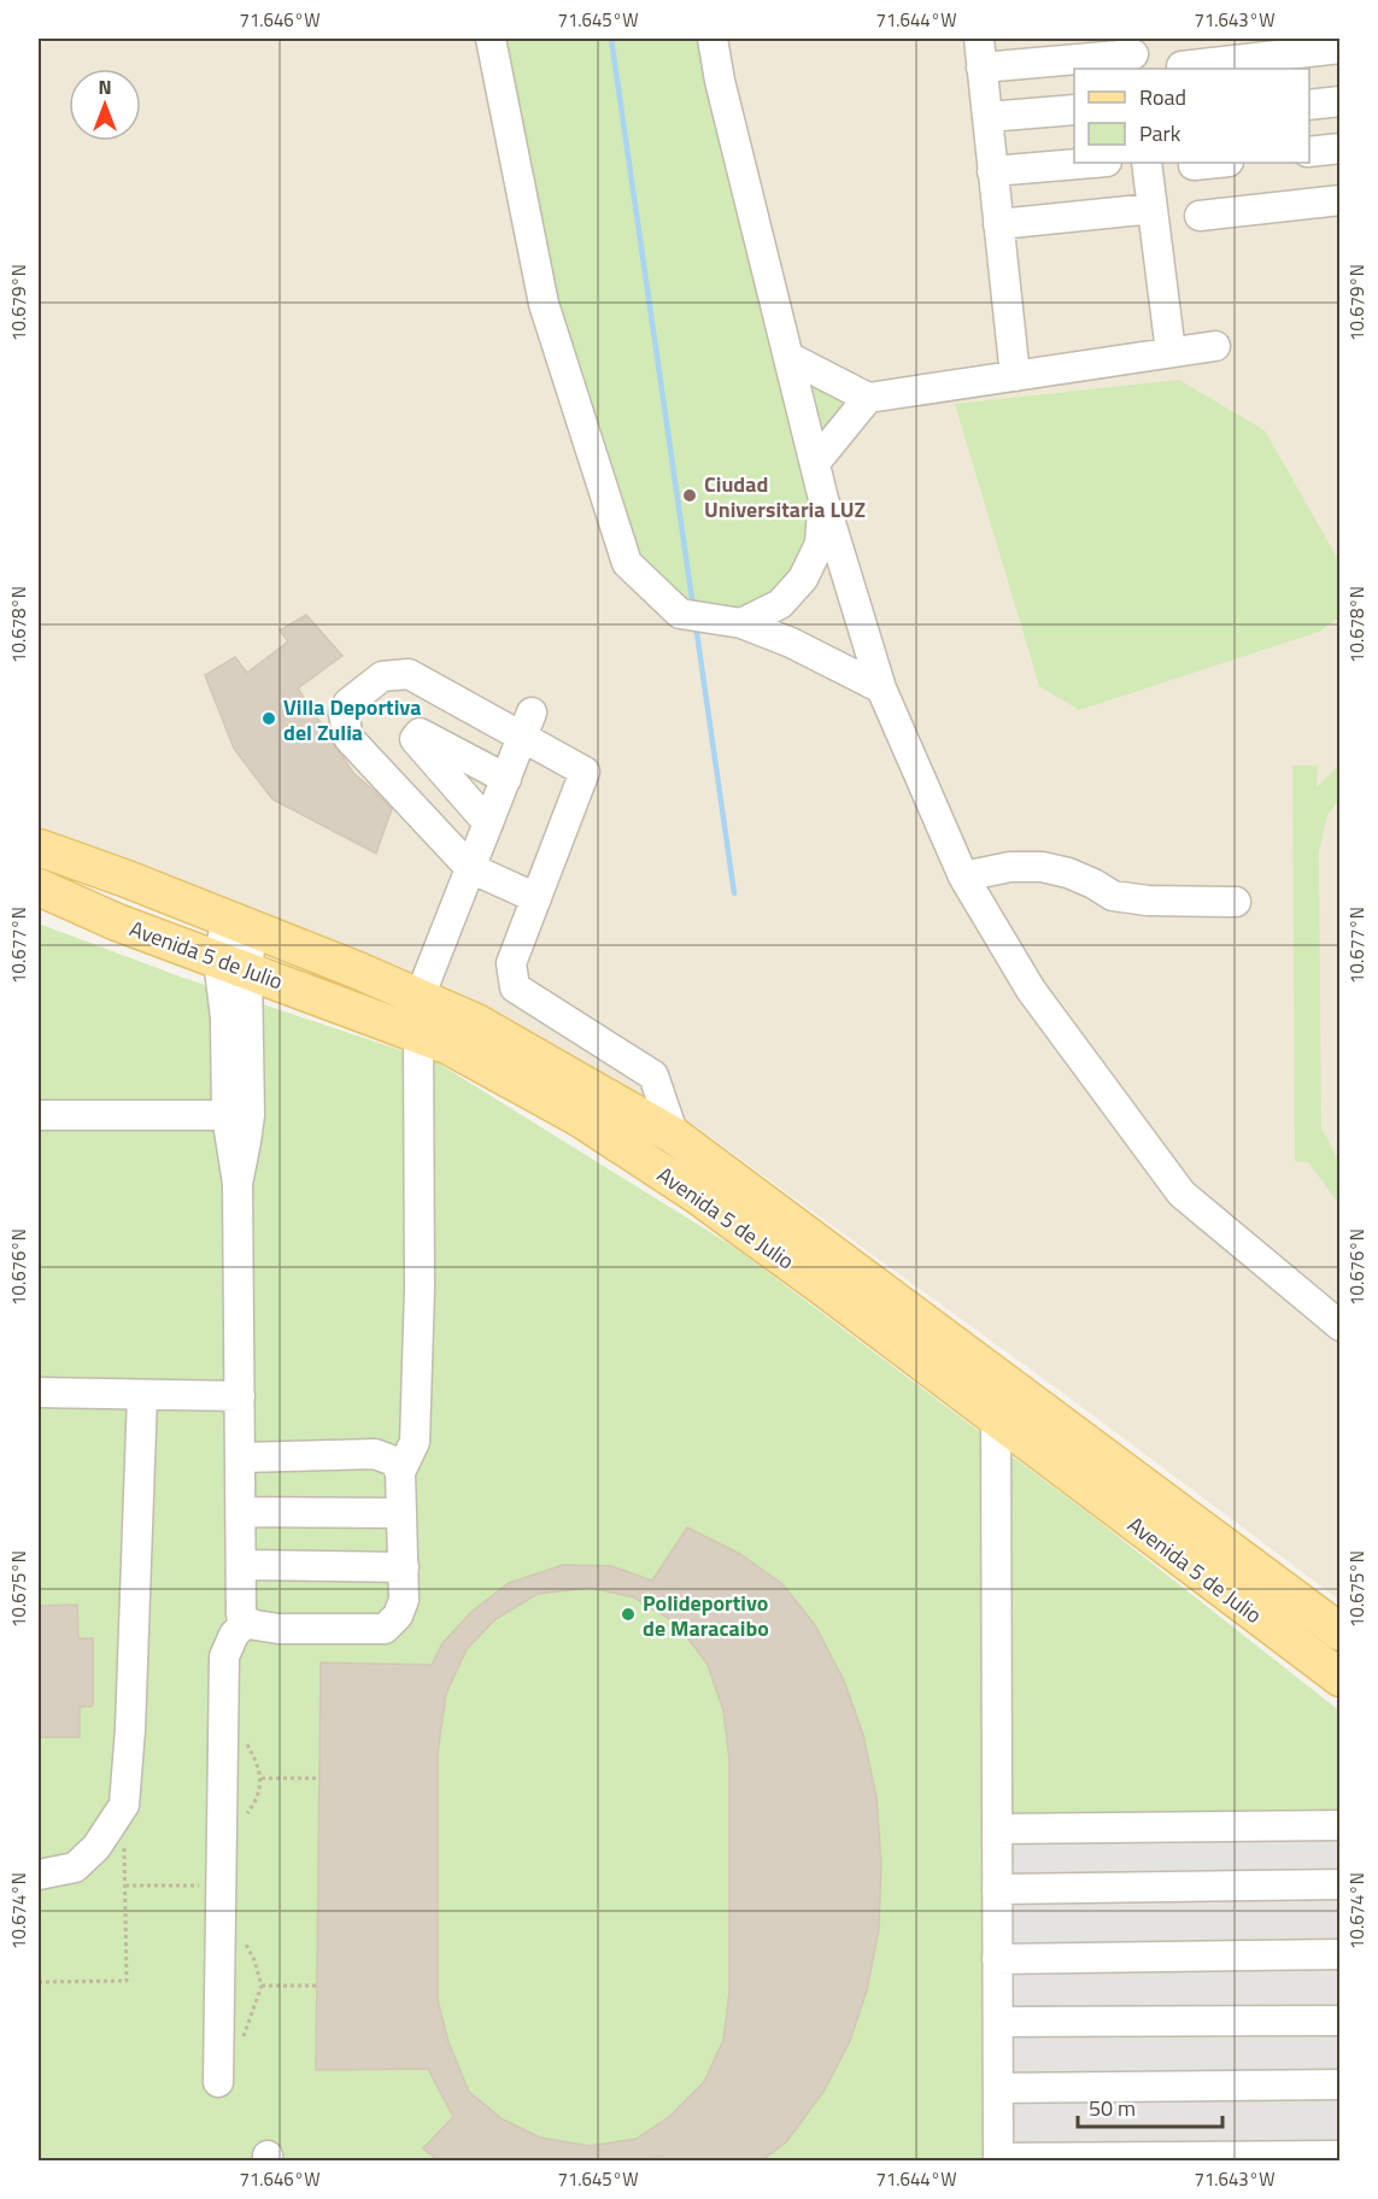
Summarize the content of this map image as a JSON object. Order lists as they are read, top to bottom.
{
  "streets": {
    "main road": ["Avenida 5 de Julio"]
  },
  "places": ["Ciudad Universitaria LUZ", "Villa Deportiva del Zulia", "Polideportivo de Maracaibo"],
  "legend": ["Road", "Park"],
  "scale_bar": "50 m",
  "north": "top",
  "coordinates": [
    "71.646°W",
    "71.645°W",
    "71.644°W",
    "71.643°W",
    "10.679°N",
    "10.678°N",
    "10.677°N",
    "10.676°N",
    "10.675°N",
    "10.674°N"
  ]
}
